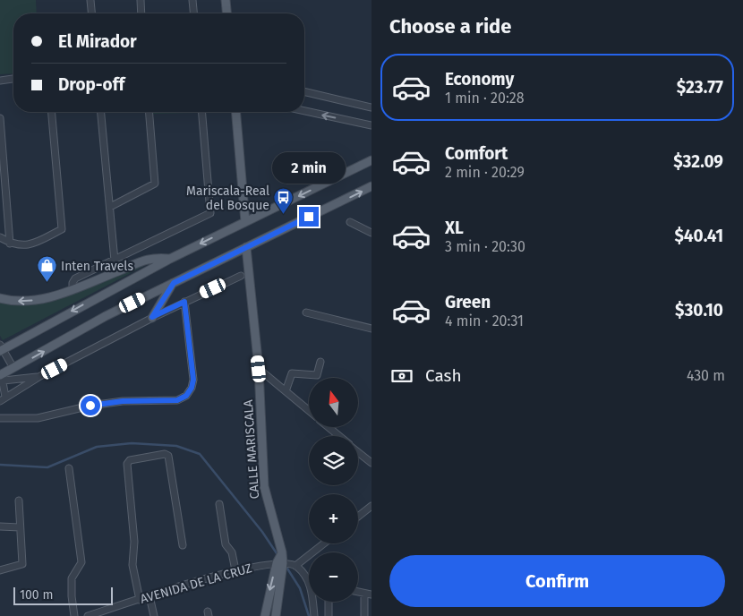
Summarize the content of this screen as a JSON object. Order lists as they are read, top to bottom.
{
  "streets": {
    "main road": ["CALLE MARISCALA"],
    "street": ["AVENIDA DE LA CRUZ"]
  },
  "crossings": [
    ["CALLE MARISCALA", "AVENIDA DE LA CRUZ"]
  ],
  "places": {
    "bus stop": ["Mariscala-Real del Bosque"],
    "shop": ["Inten Travels"]
  },
  "scale_bar": "100 m",
  "north": "top",
  "page": {
    "heading": "Choose a ride",
    "banner": ["El Mirador", "Drop-off"],
    "list": [
      {
        "name": "Economy",
        "note": "1 min · 20:28",
        "value": "$23.77"
      },
      {
        "name": "Comfort",
        "note": "2 min · 20:29",
        "value": "$32.09"
      },
      {
        "name": "XL",
        "note": "3 min · 20:30",
        "value": "$40.41"
      },
      {
        "name": "Green",
        "note": "4 min · 20:31",
        "value": "$30.10"
      }
    ],
    "bubble": "2 min",
    "pay": ["Cash", "430 m"],
    "map_buttons": ["+", "−"],
    "buttons": "Confirm",
    "scale": "100 m"
  }
}
